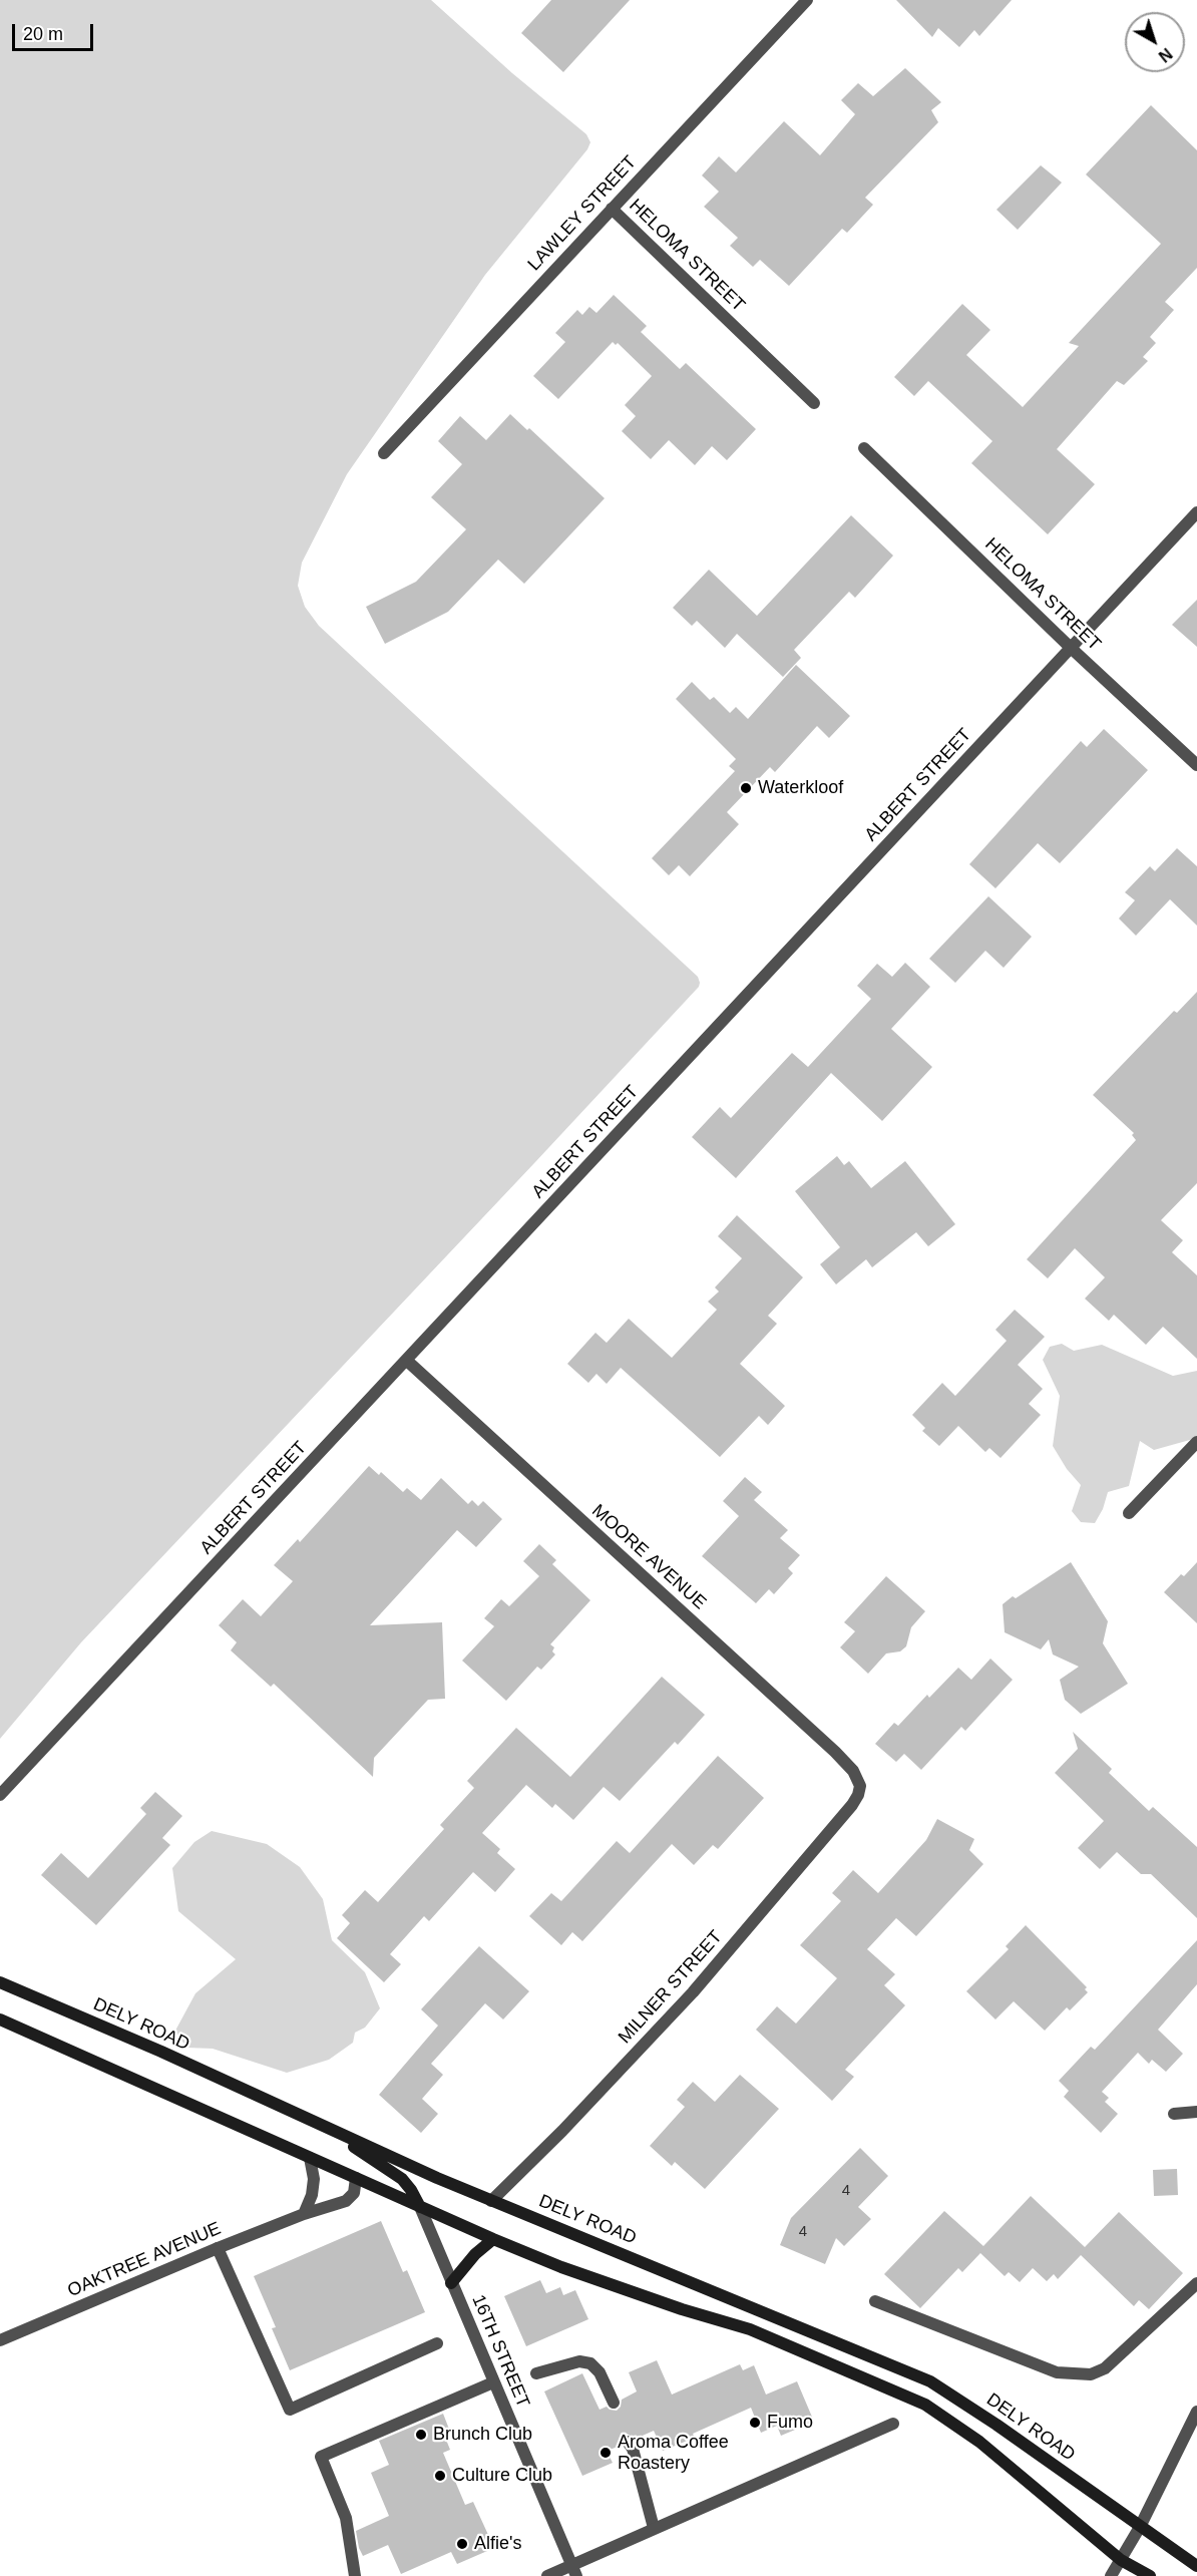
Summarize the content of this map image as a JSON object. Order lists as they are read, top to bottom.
{
  "streets": {
    "main road": ["DELY ROAD"],
    "street": [
      "LAWLEY STREET",
      "HELOMA STREET",
      "ALBERT STREET",
      "MOORE AVENUE",
      "MILNER STREET",
      "OAKTREE AVENUE",
      "16TH STREET"
    ]
  },
  "crossings": [
    ["LAWLEY STREET", "HELOMA STREET"],
    ["HELOMA STREET", "ALBERT STREET"],
    ["ALBERT STREET", "MOORE AVENUE"],
    ["MOORE AVENUE", "MILNER STREET"],
    ["MILNER STREET", "DELY ROAD"]
  ],
  "places": [
    "Waterkloof",
    "Fumo",
    "Brunch Club",
    "Aroma Coffee Roastery",
    "Culture Club",
    "Alfie's"
  ],
  "house_numbers": ["4", "4"],
  "scale_bar": "20 m",
  "north": "bottom right"
}
